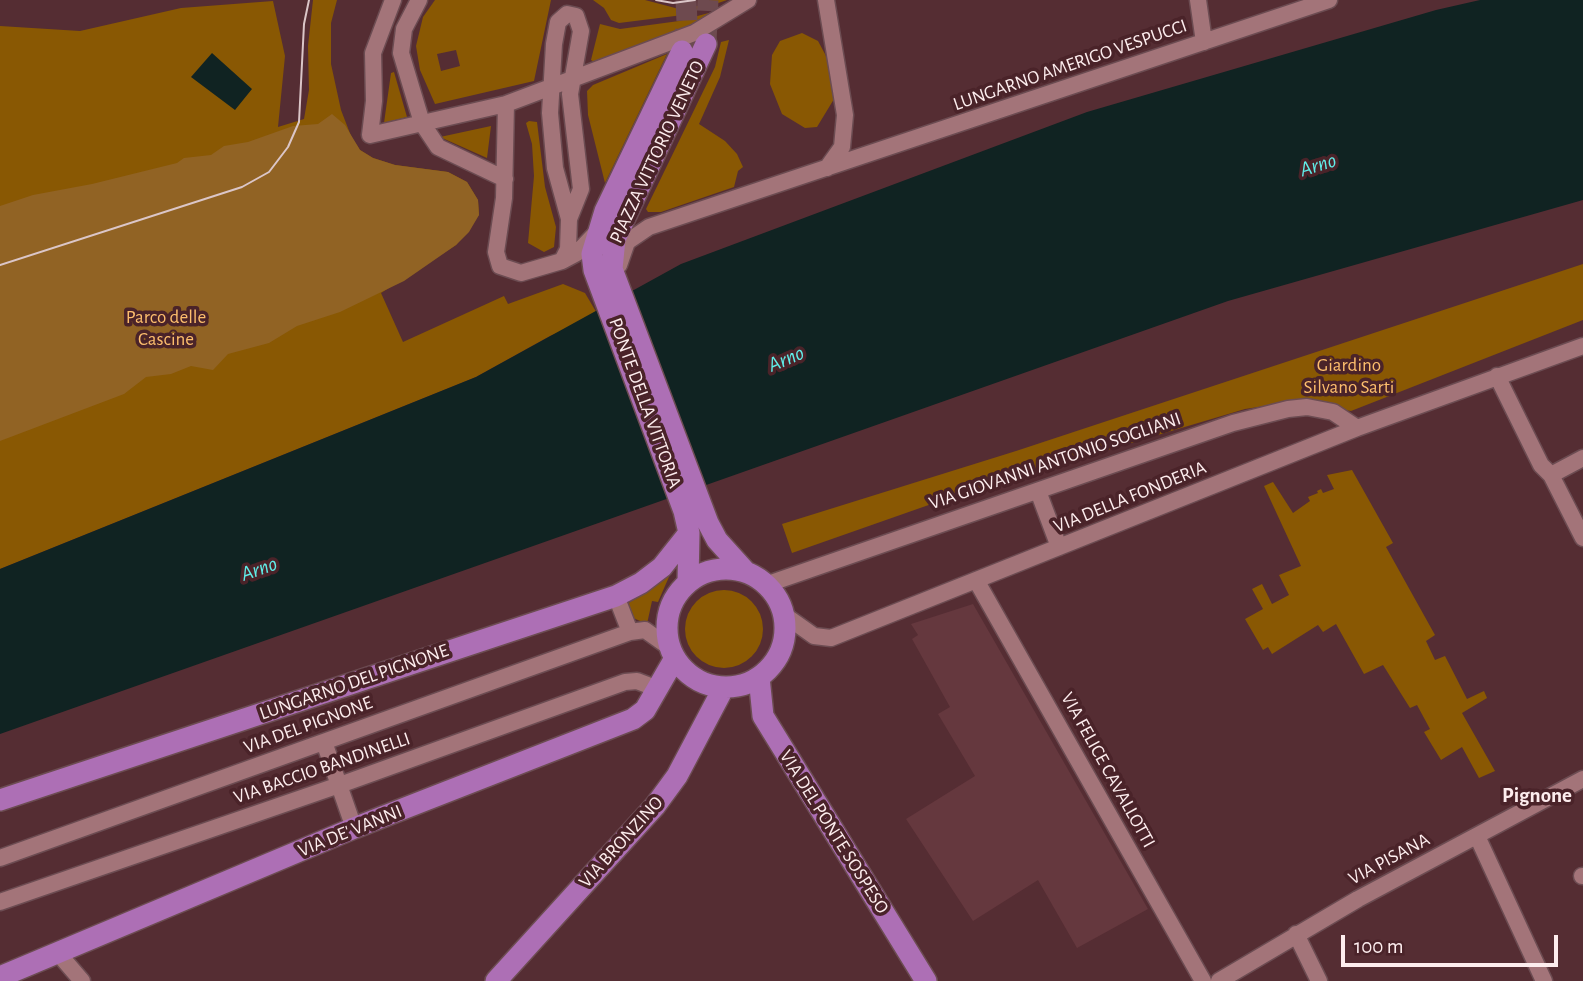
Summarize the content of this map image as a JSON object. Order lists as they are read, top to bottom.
{
  "streets": {
    "main road": [
      "PIAZZA VITTORIO VENETO",
      "PONTE DELLA VITTORIA",
      "LUNGARNO DEL PIGNONE",
      "VIA DE' VANNI",
      "VIA DEL PONTE SOSPESO",
      "VIA BRONZINO"
    ],
    "street": [
      "LUNGARNO AMERIGO VESPUCCI",
      "VIA GIOVANNI ANTONIO SOGLIANI",
      "VIA DELLA FONDERIA",
      "VIA DEL PIGNONE",
      "VIA BACCIO BANDINELLI",
      "VIA FELICE CAVALLOTTI",
      "VIA PISANA"
    ]
  },
  "crossings": [
    ["LUNGARNO AMERIGO VESPUCCI", "PIAZZA VITTORIO VENETO"],
    ["PIAZZA VITTORIO VENETO", "PONTE DELLA VITTORIA"],
    ["PONTE DELLA VITTORIA", "LUNGARNO DEL PIGNONE"],
    ["VIA GIOVANNI ANTONIO SOGLIANI", "VIA DELLA FONDERIA"],
    ["VIA GIOVANNI ANTONIO SOGLIANI", "VIA DE' VANNI"],
    ["VIA GIOVANNI ANTONIO SOGLIANI", "VIA DEL PONTE SOSPESO"],
    ["VIA GIOVANNI ANTONIO SOGLIANI", "VIA BRONZINO"],
    ["VIA DELLA FONDERIA", "VIA FELICE CAVALLOTTI"],
    ["VIA DELLA FONDERIA", "VIA DE' VANNI"],
    ["VIA DELLA FONDERIA", "VIA DEL PONTE SOSPESO"],
    ["VIA DELLA FONDERIA", "VIA BRONZINO"],
    ["VIA BACCIO BANDINELLI", "VIA DE' VANNI"],
    ["VIA DE' VANNI", "VIA DEL PONTE SOSPESO"],
    ["VIA DE' VANNI", "VIA BRONZINO"],
    ["VIA DEL PONTE SOSPESO", "VIA BRONZINO"]
  ],
  "districts": ["Pignone"],
  "water": ["Arno"],
  "parks": ["Parco delle Cascine", "Giardino Silvano Sarti"],
  "scale_bar": "100 m"
}
